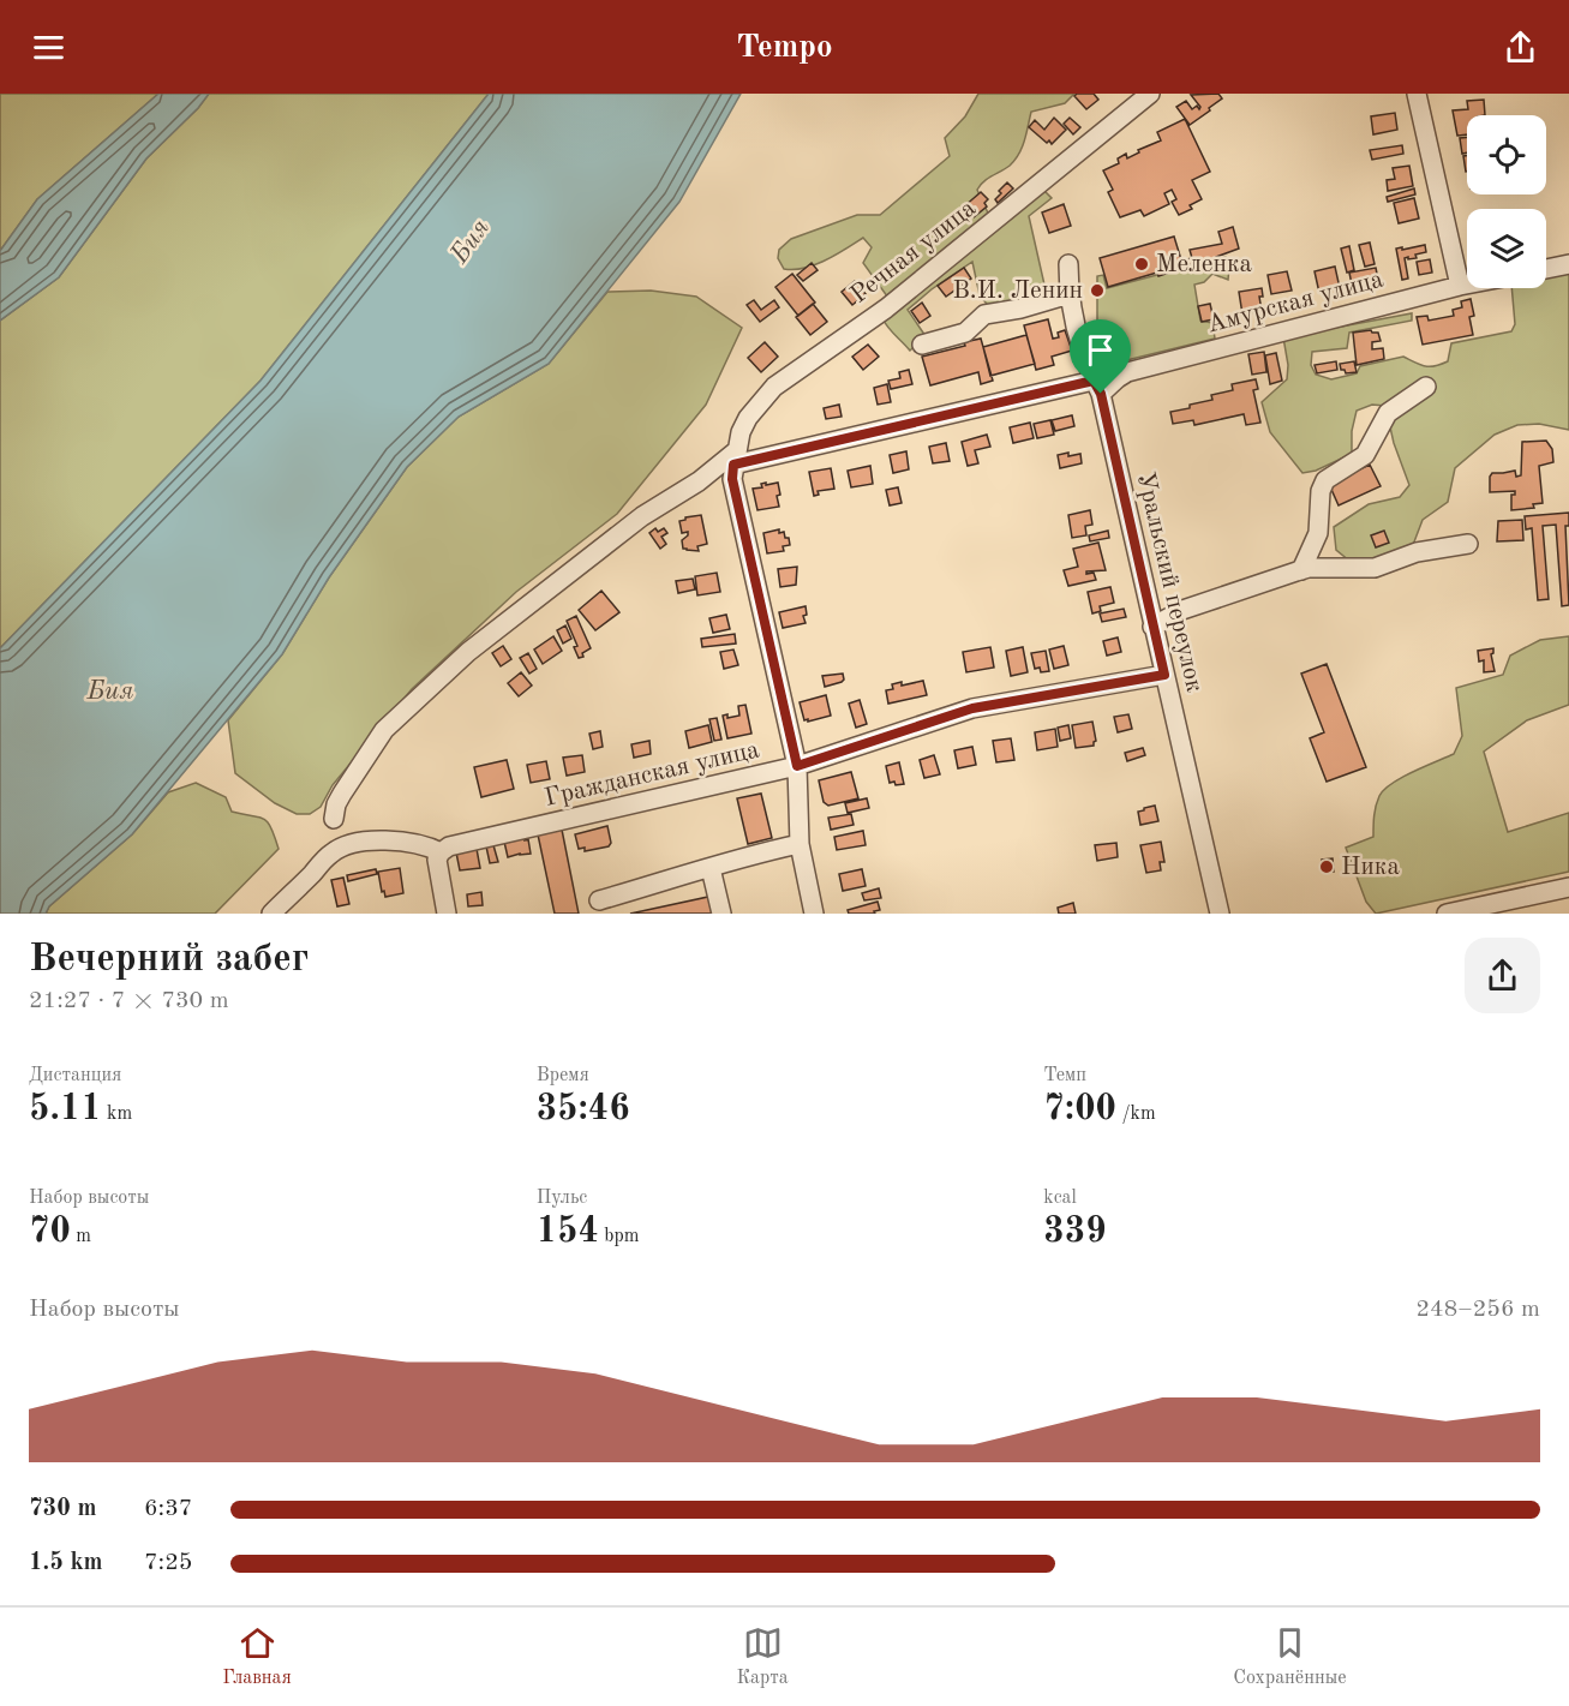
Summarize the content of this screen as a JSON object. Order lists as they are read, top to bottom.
{
  "streets": {
    "street": [
      "Речная улица",
      "Амурская улица",
      "Уральский переулок",
      "Гражданская улица"
    ]
  },
  "crossings": [
    ["Речная улица", "Амурская улица"],
    ["Амурская улица", "Уральский переулок"],
    ["Уральский переулок", "Гражданская улица"]
  ],
  "water": ["Бия"],
  "places": ["Меленка", "В.И. Ленин", "Ника"],
  "page": {
    "header": "Tempo",
    "heading": ["Вечерний забег", "21:27 · 7 × 730 m"],
    "stats": [
      ["Дистанция", "5.11 km"],
      ["Время", "35:46"],
      ["Темп", "7:00 /km"],
      ["Набор высоты", "70 m"],
      ["Пульс", "154 bpm"],
      ["kcal", "339"]
    ],
    "chart": ["Набор высоты", "248–256 m"],
    "list": [
      {
        "name": "730 m",
        "note": "6:37"
      },
      {
        "name": "1.5 km",
        "note": "7:25"
      }
    ],
    "tabs": ["Главная", "Карта", "Сохранённые"]
  }
}
